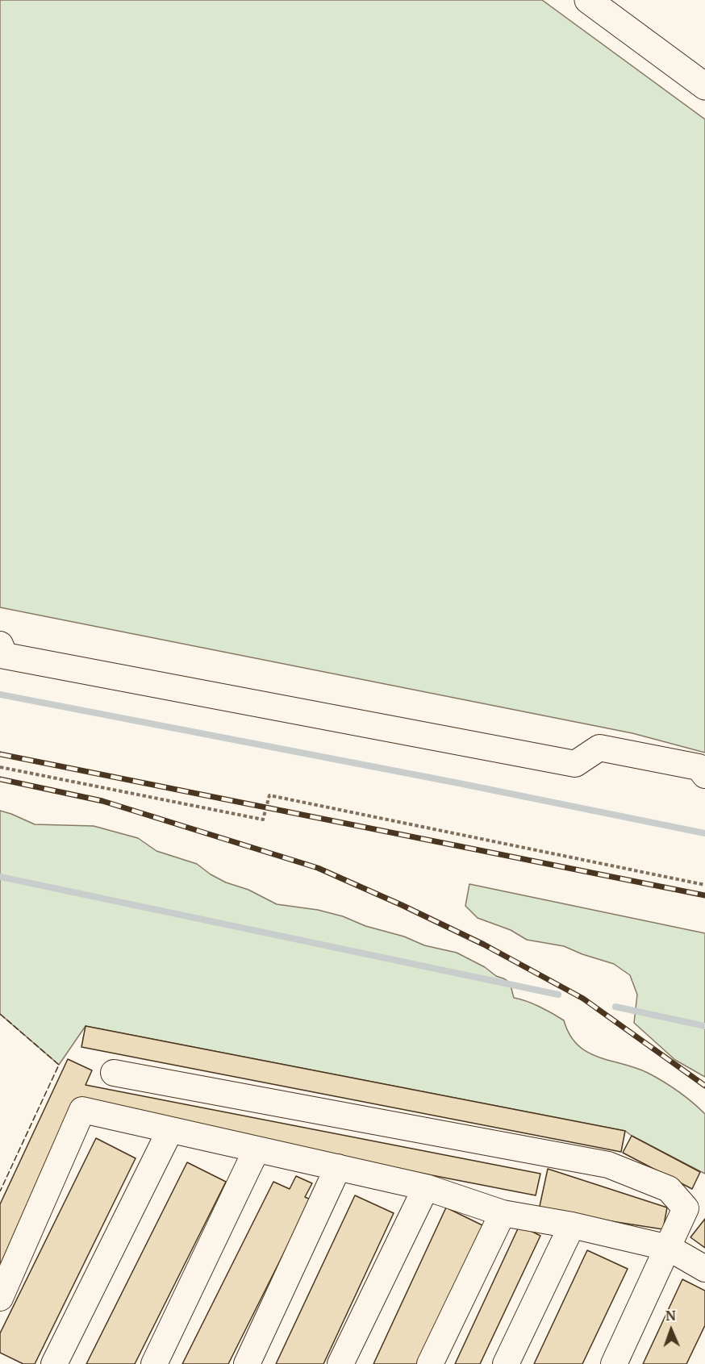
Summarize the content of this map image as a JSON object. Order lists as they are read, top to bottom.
{
  "north": "top"
}
